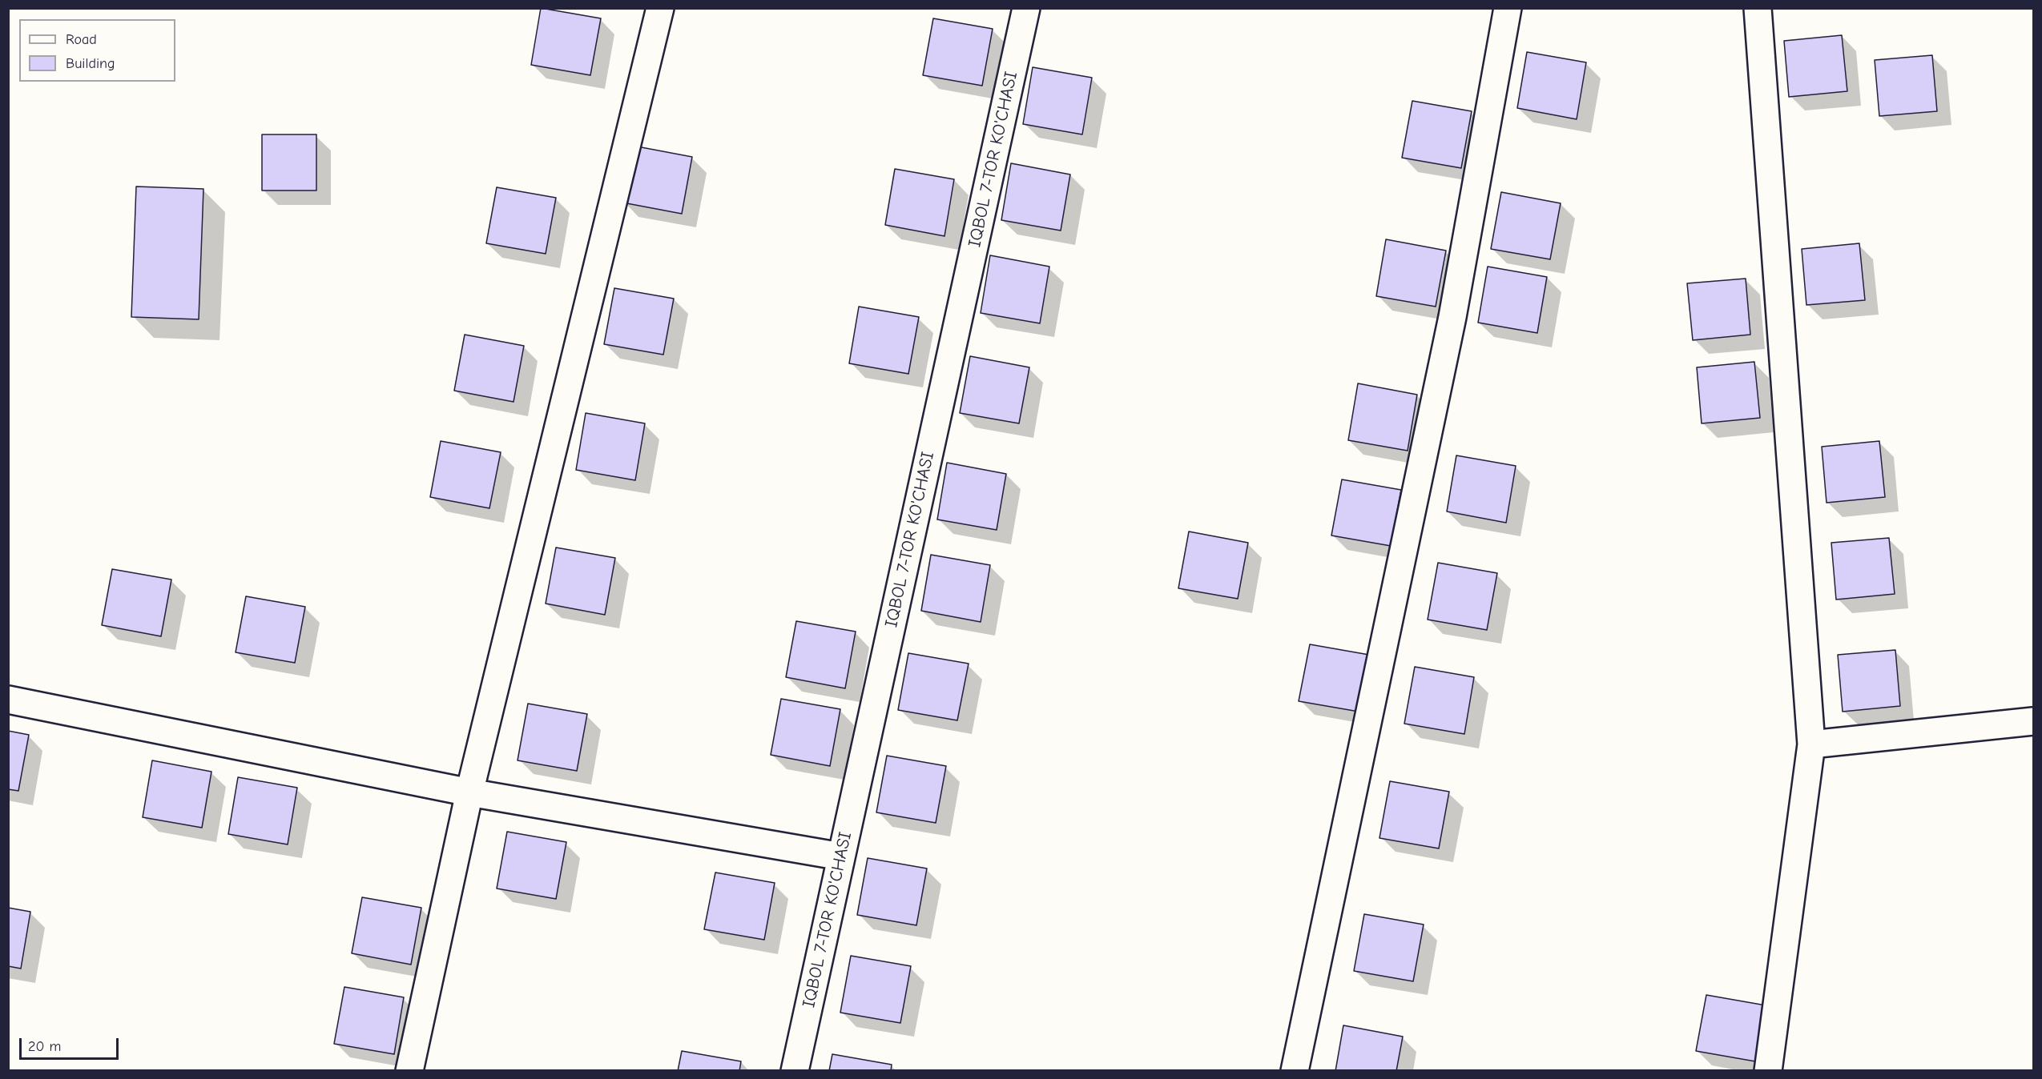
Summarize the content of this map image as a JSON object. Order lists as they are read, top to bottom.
{
  "streets": {
    "street": ["IQBOL 7-TOR KO'CHASI"]
  },
  "legend": ["Road", "Building"],
  "scale_bar": "20 m"
}
